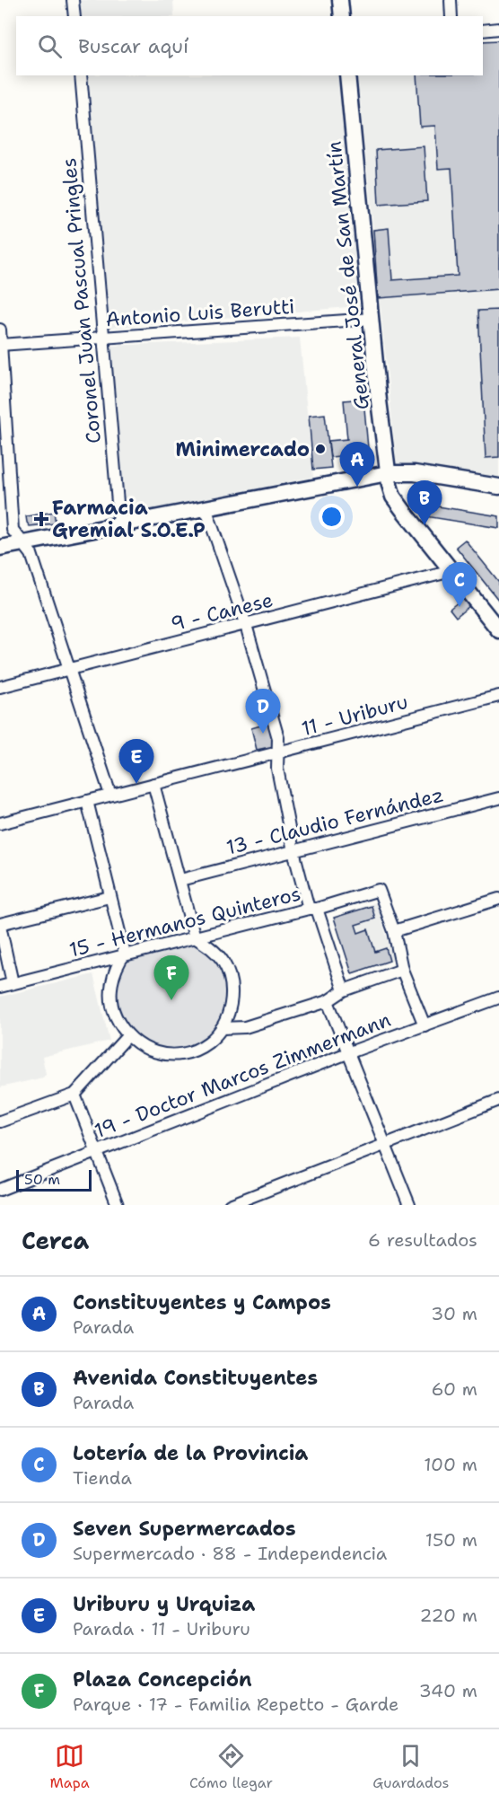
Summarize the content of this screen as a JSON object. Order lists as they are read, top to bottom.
{
  "streets": {
    "main road": ["General José de San Martín"],
    "street": [
      "Coronel Juan Pascual Pringles",
      "Antonio Luis Berutti",
      "9 - Canese",
      "11 - Uriburu",
      "13 - Claudio Fernández",
      "15 - Hermanos Quinteros",
      "19 - Doctor Marcos Zimmermann"
    ]
  },
  "crossings": [
    ["General José de San Martín", "Antonio Luis Berutti"],
    ["General José de San Martín", "9 - Canese"],
    ["Coronel Juan Pascual Pringles", "Antonio Luis Berutti"]
  ],
  "places": {
    "other": ["Minimercado"],
    "health": ["Farmacia Gremial S.O.E.P"]
  },
  "scale_bar": "50 m",
  "page": {
    "search": "Buscar aquí",
    "pins": [
      "A",
      "B",
      "C",
      "D",
      "E",
      "F"
    ],
    "scale": "50 m",
    "heading": ["Cerca", "6 resultados"],
    "list": [
      {
        "mark": "A",
        "name": "Constituyentes y Campos",
        "note": "Parada",
        "value": "30 m"
      },
      {
        "mark": "B",
        "name": "Avenida Constituyentes",
        "note": "Parada",
        "value": "60 m"
      },
      {
        "mark": "C",
        "name": "Lotería de la Provincia",
        "note": "Tienda",
        "value": "100 m"
      },
      {
        "mark": "D",
        "name": "Seven Supermercados",
        "note": "Supermercado · 88 - Independencia",
        "value": "150 m"
      },
      {
        "mark": "E",
        "name": "Uriburu y Urquiza",
        "note": "Parada · 11 - Uriburu",
        "value": "220 m"
      },
      {
        "mark": "F",
        "name": "Plaza Concepción",
        "note": "Parque · 17 - Familia Repetto - Garde",
        "value": "340 m"
      }
    ],
    "nav": ["Mapa", "Cómo llegar", "Guardados"]
  }
}
